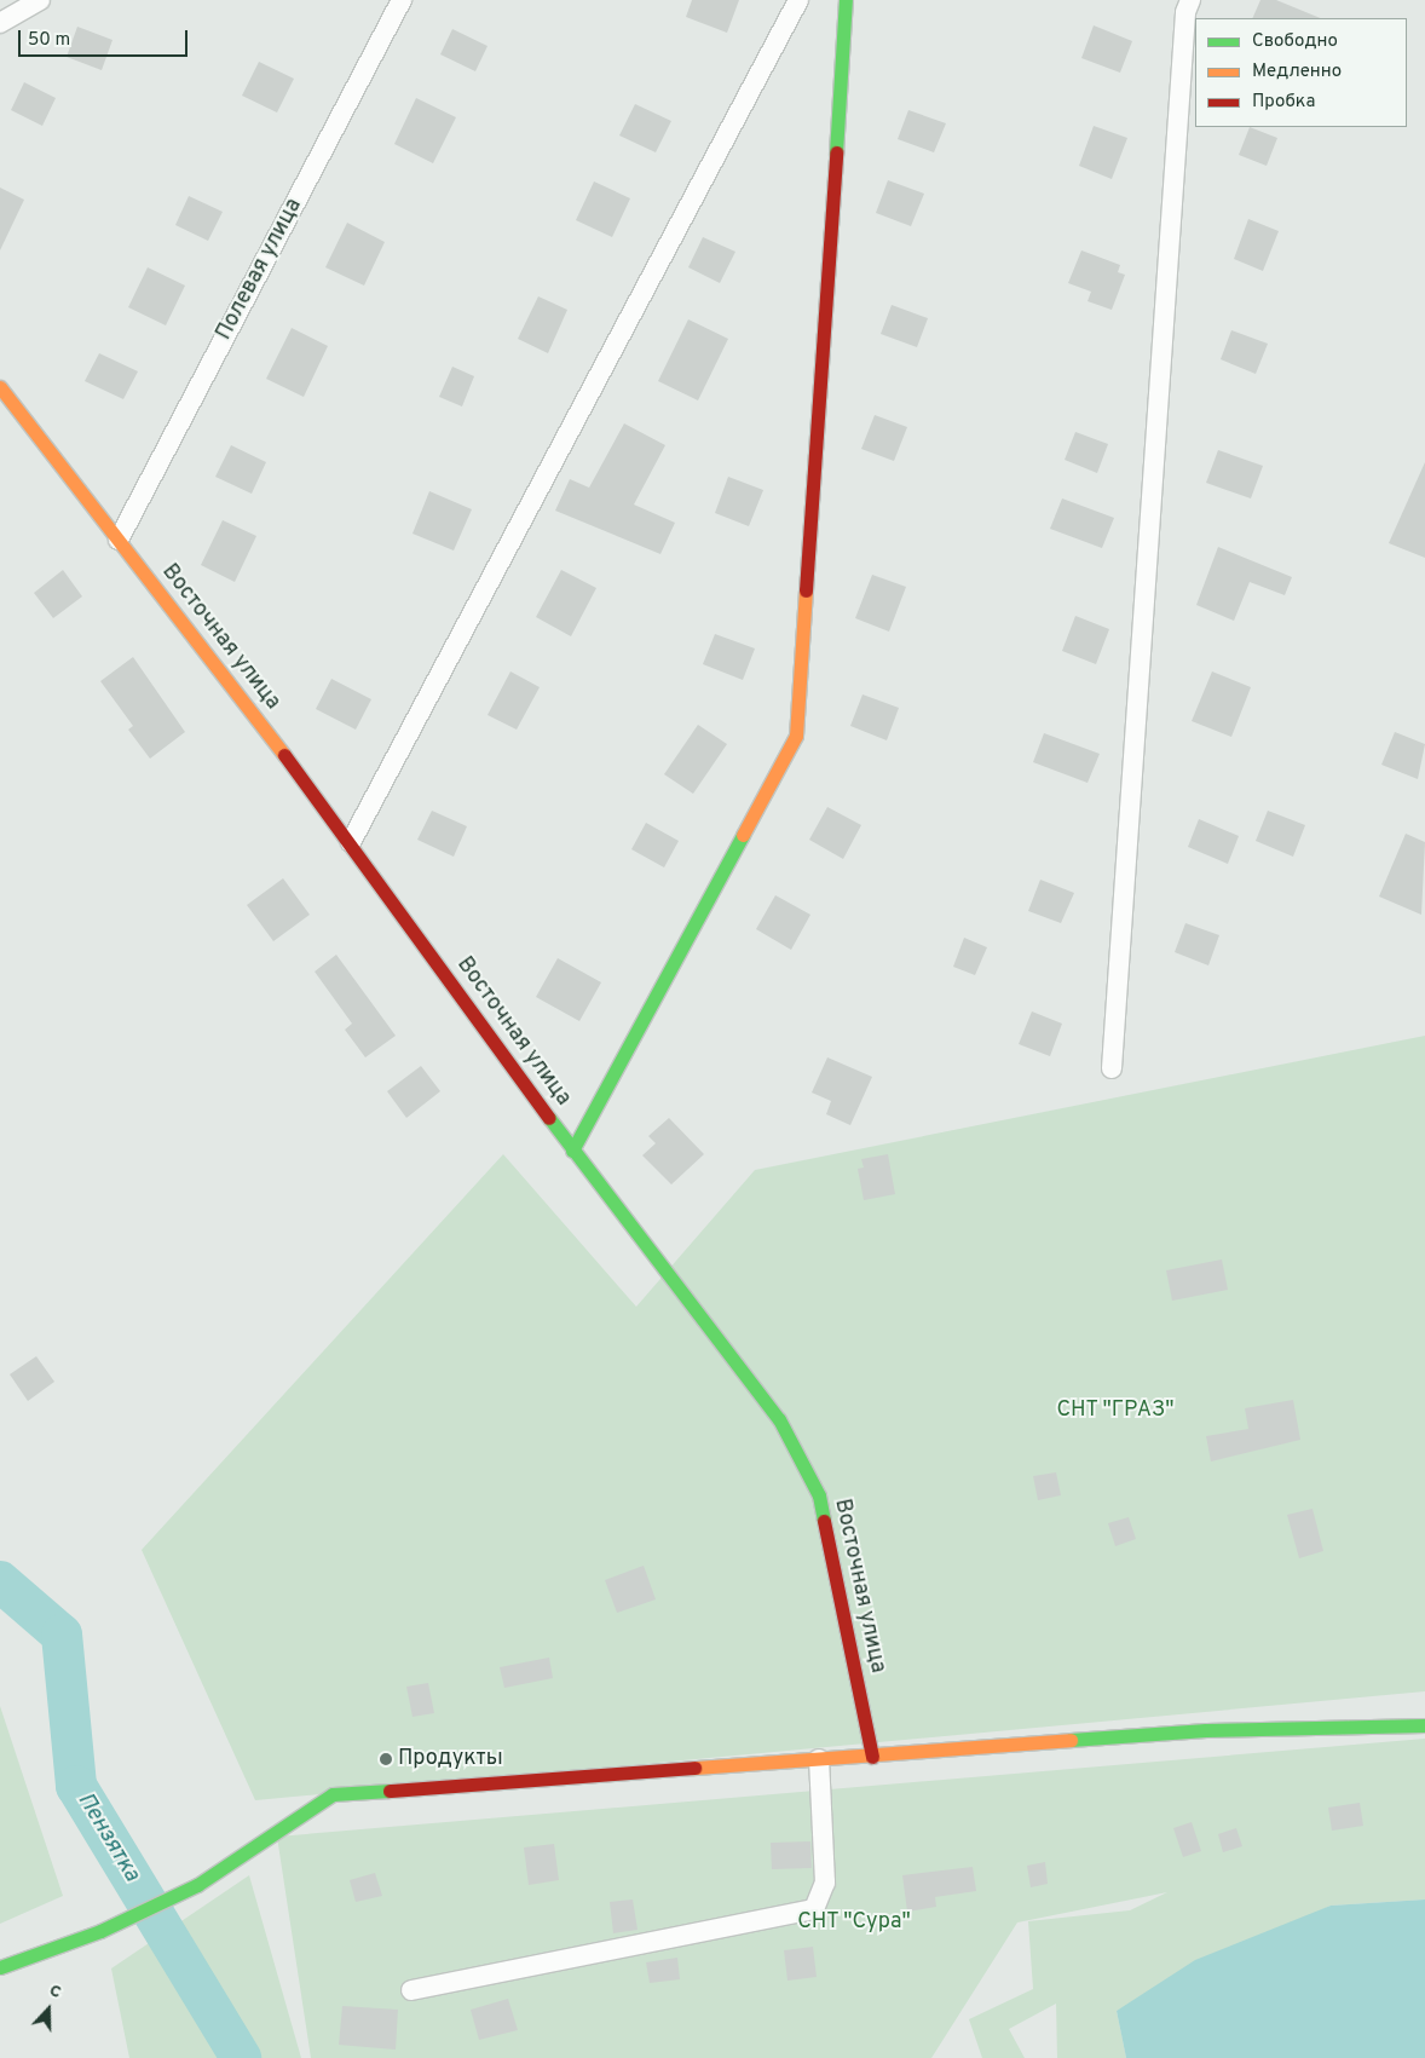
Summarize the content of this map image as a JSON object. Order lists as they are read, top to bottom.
{
  "streets": {
    "street": ["Полевая улица", "Восточная улица"]
  },
  "crossings": [
    ["Полевая улица", "Восточная улица"]
  ],
  "water": ["Пензятка"],
  "parks": ["СНТ \"ГРАЗ\"", "СНТ \"Сура\""],
  "places": ["Продукты"],
  "legend": ["Свободно", "Медленно", "Пробка"],
  "scale_bar": "50 m",
  "north": "top"
}
